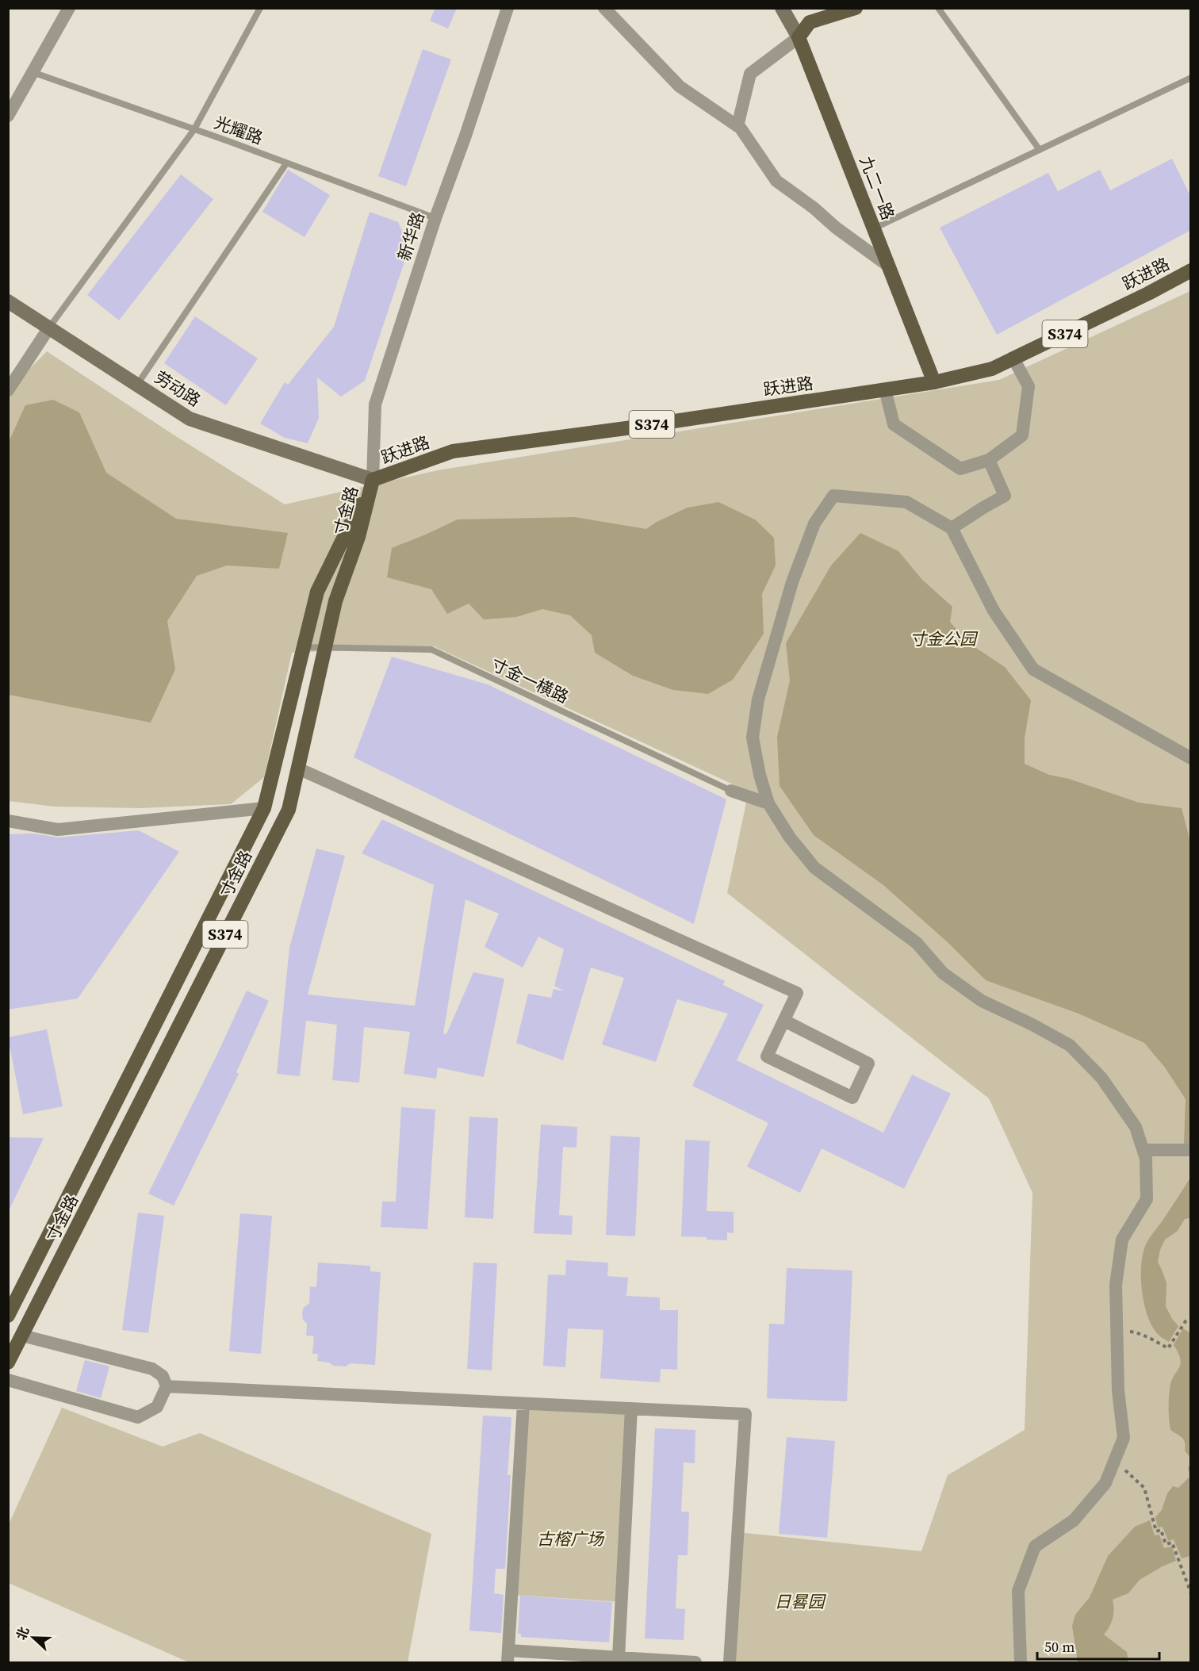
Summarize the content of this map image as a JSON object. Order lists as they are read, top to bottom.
{
  "streets": {
    "main road": [
      "九二一路",
      "跃进路",
      "S374",
      "寸金路"
    ],
    "street": ["新华路", "劳动路"],
    "lane": ["光耀路", "寸金一横路"]
  },
  "crossings": [
    ["光耀路", "新华路"],
    ["九二一路", "跃进路"],
    ["新华路", "跃进路"],
    ["新华路", "劳动路"],
    ["新华路", "寸金路"],
    ["跃进路", "劳动路"],
    ["跃进路", "寸金路"],
    ["劳动路", "寸金路"],
    ["寸金路", "寸金一横路"]
  ],
  "parks": ["寸金公园", "古榕广场", "日晷园"],
  "scale_bar": "50 m",
  "north": "left"
}
